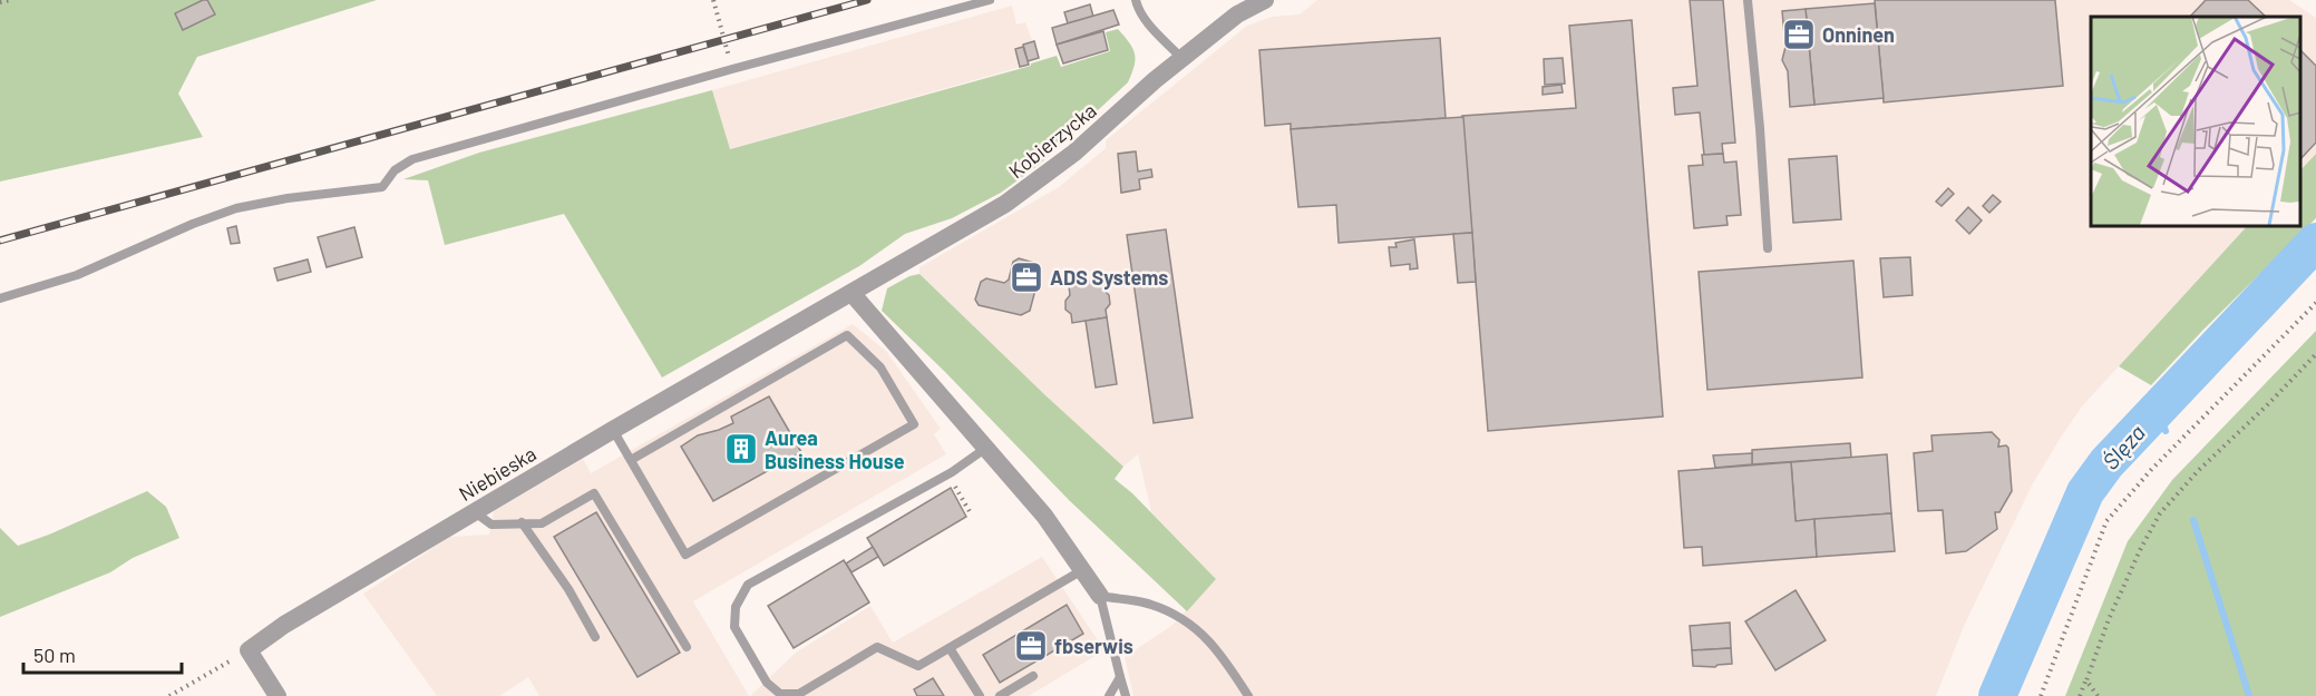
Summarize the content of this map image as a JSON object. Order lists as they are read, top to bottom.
{
  "streets": {
    "street": ["Kobierzycka", "Niebieska"]
  },
  "crossings": [
    ["Kobierzycka", "Niebieska"]
  ],
  "water": ["Ślęza"],
  "places": {
    "office": ["Onninen", "ADS Systems", "fbserwis"],
    "building": ["Aurea Business House"]
  },
  "scale_bar": "50 m"
}
